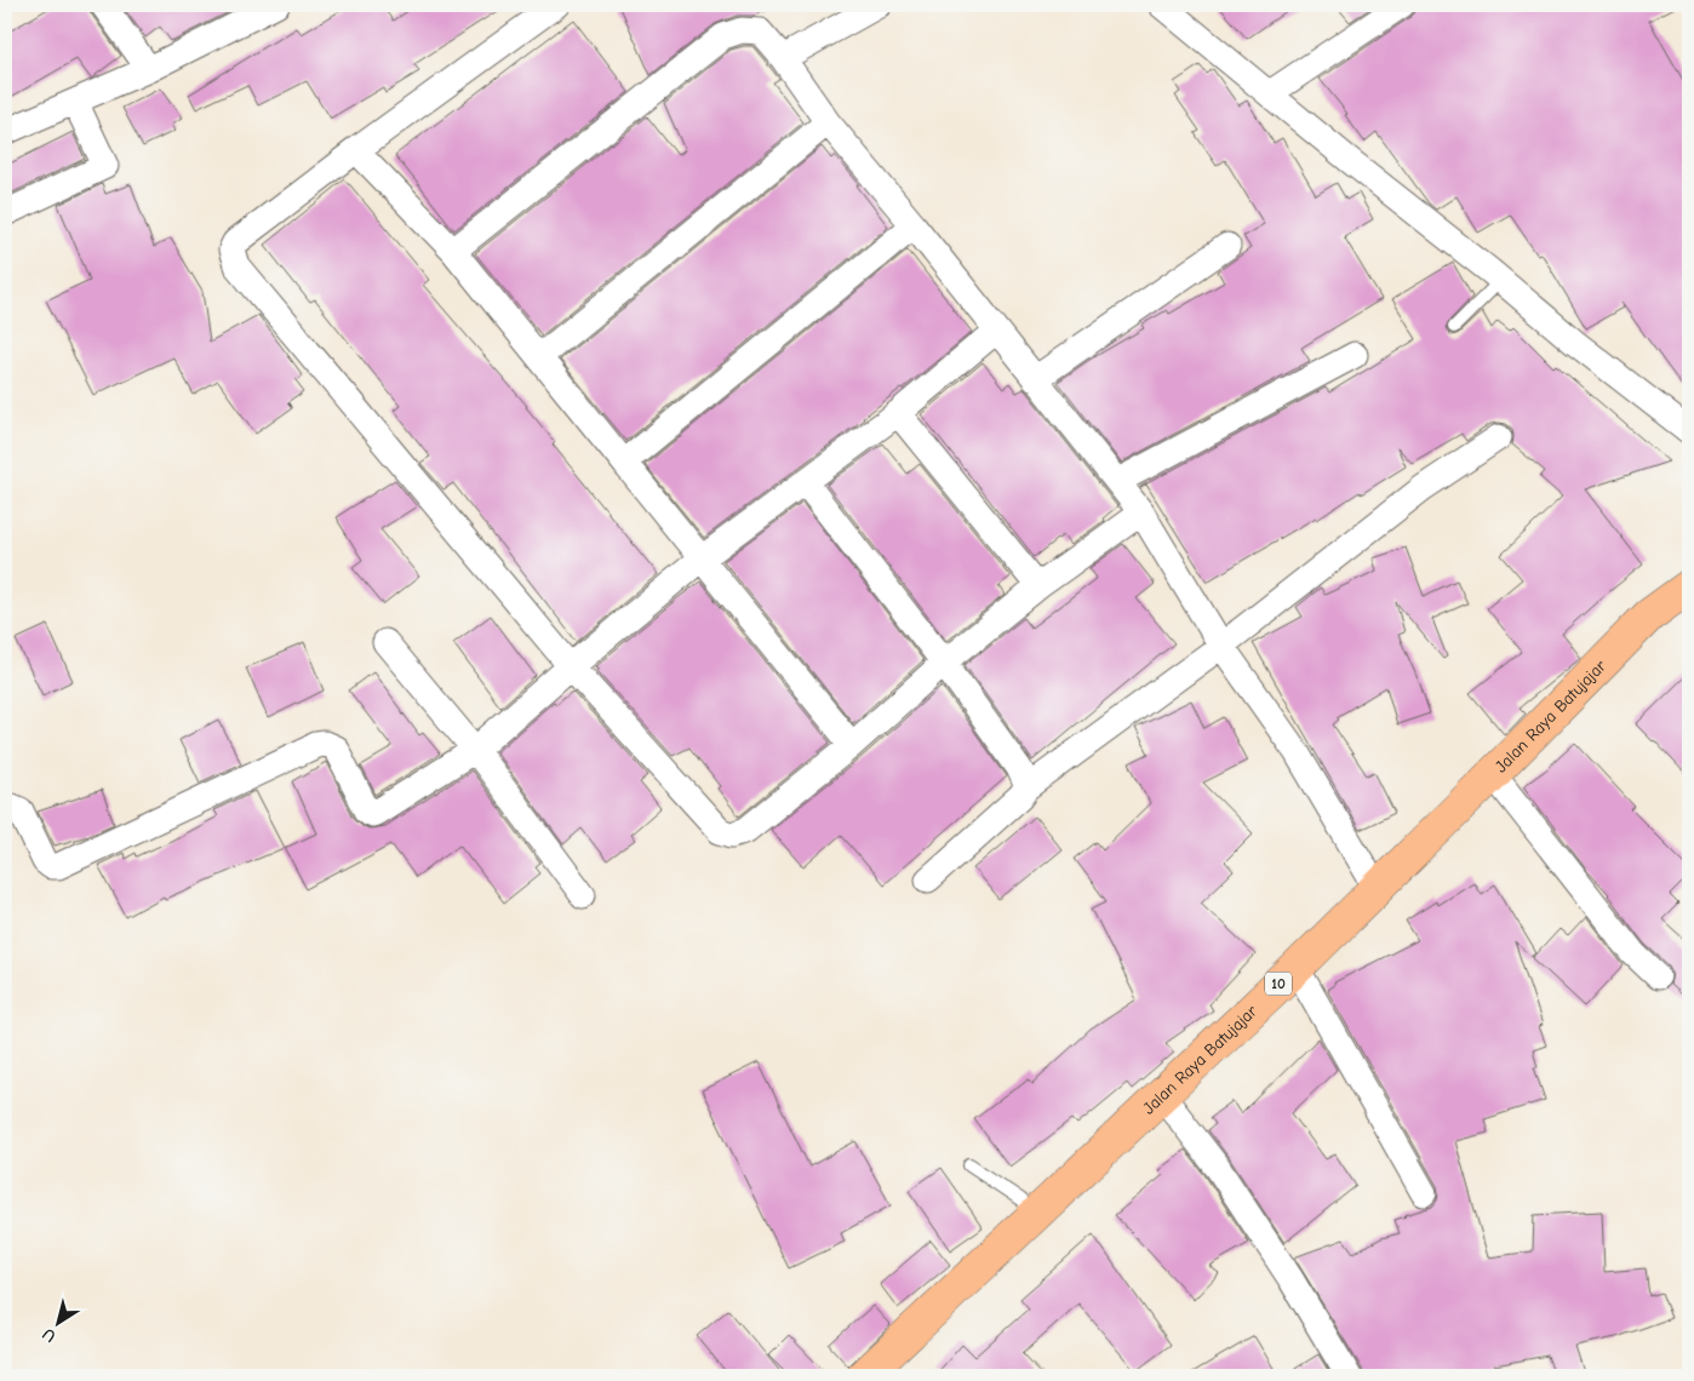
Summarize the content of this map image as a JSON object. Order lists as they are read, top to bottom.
{
  "streets": {
    "highway": ["Jalan Raya Batujajar", "10"]
  },
  "north": "bottom left"
}
